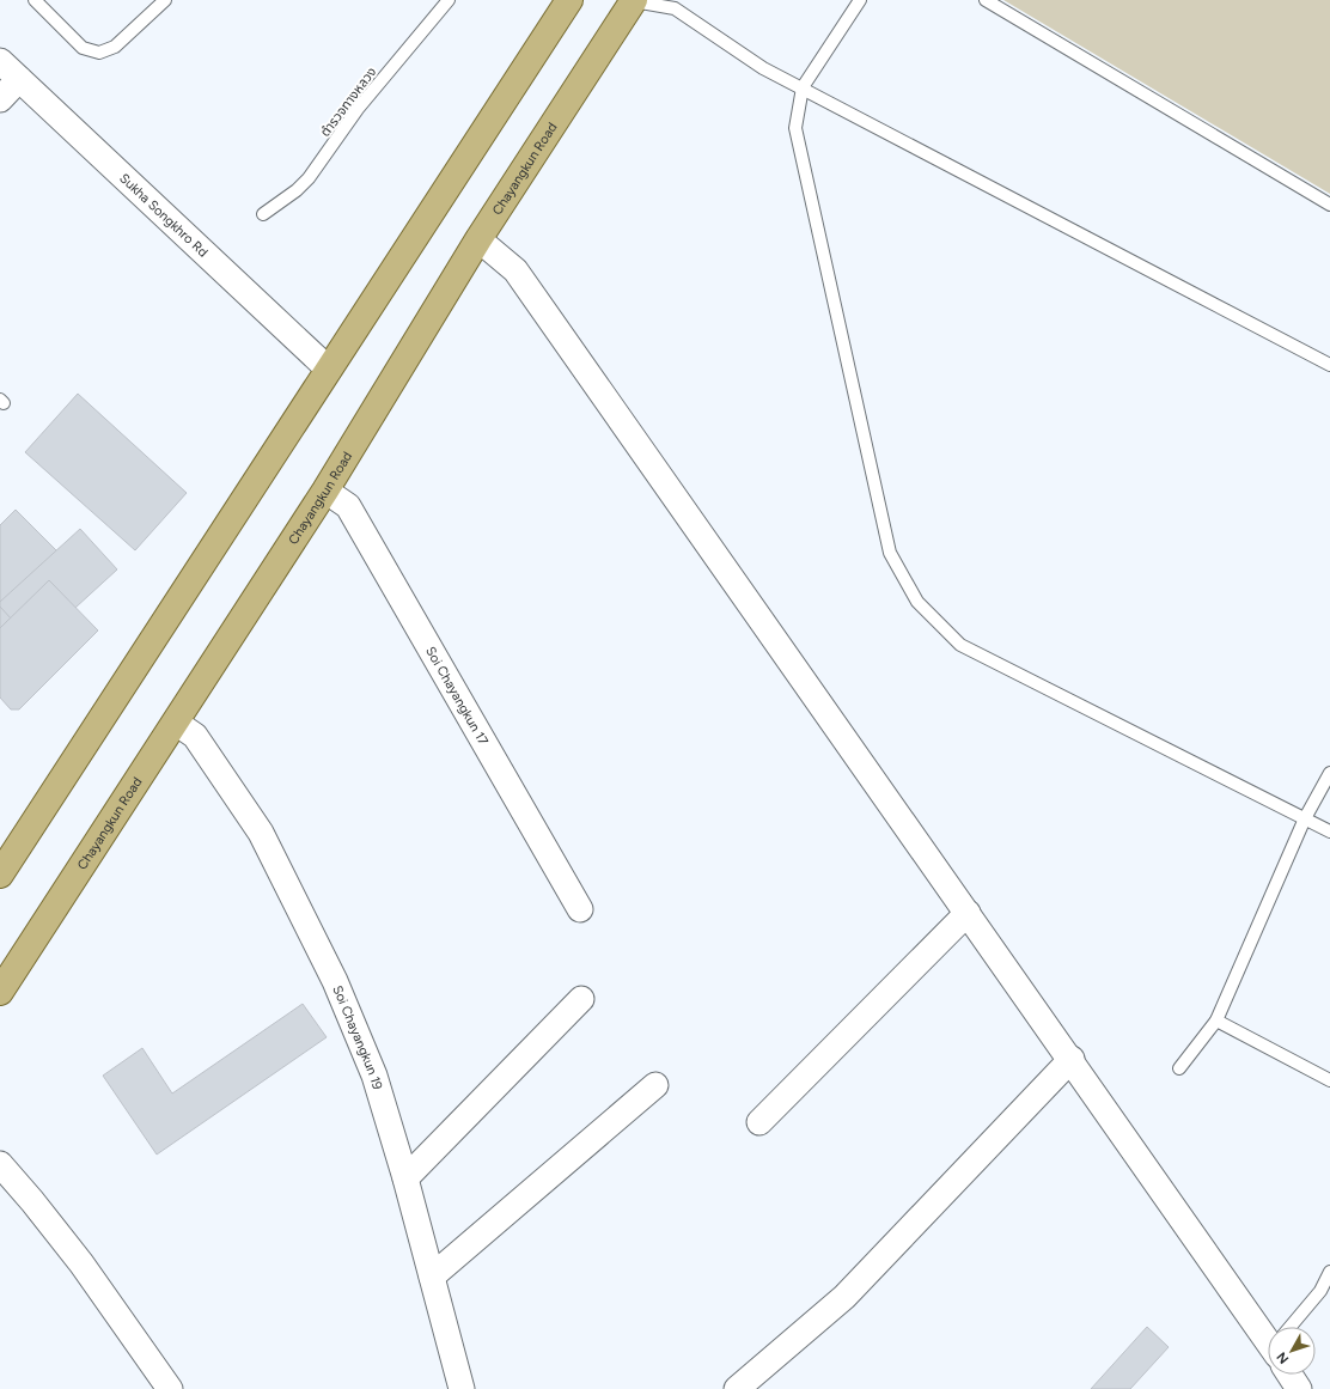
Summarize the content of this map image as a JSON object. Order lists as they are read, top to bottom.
{
  "streets": {
    "main road": ["Chayangkun Road"],
    "street": ["Sukha Songkhro Rd", "Soi Chayangkun 17", "Soi Chayangkun 19"],
    "lane": ["ตำรวจทางหลวง"]
  },
  "crossings": [
    ["Chayangkun Road", "Soi Chayangkun 17"],
    ["Chayangkun Road", "Soi Chayangkun 19"]
  ],
  "north": "bottom left"
}
